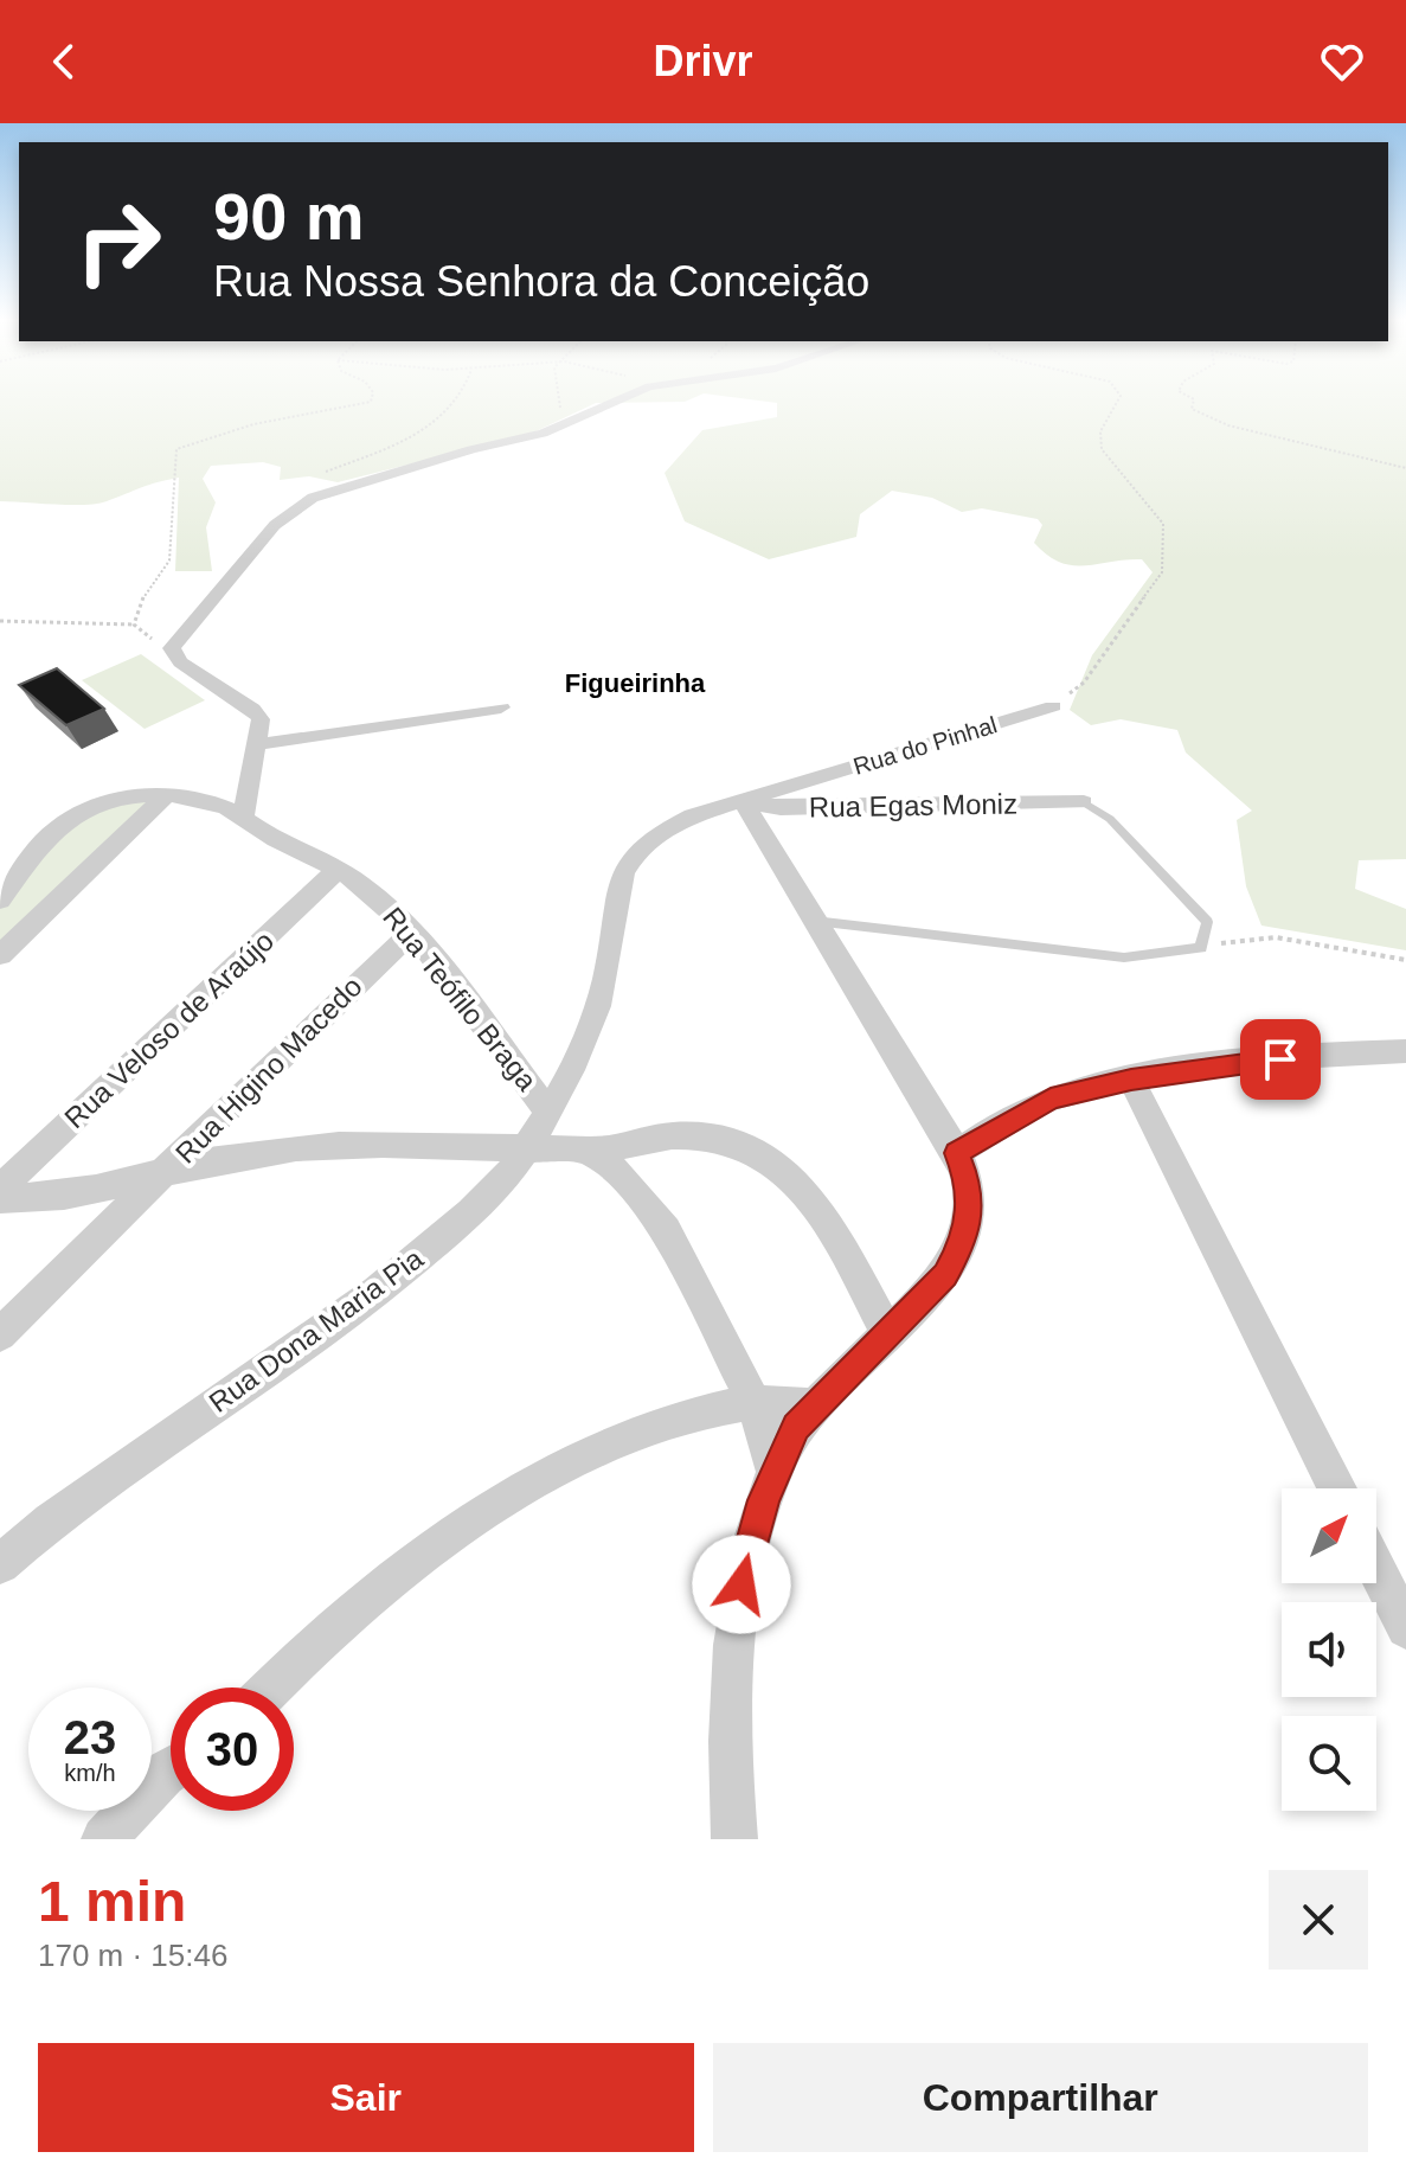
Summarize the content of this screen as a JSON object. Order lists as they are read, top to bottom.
{
  "streets": {
    "street": [
      "Rua do Pinhal",
      "Rua Egas Moniz",
      "Rua Teófilo Braga",
      "Rua Veloso de Araújo",
      "Rua Higino Macedo",
      "Rua Dona Maria Pia"
    ]
  },
  "crossings": [
    ["Rua do Pinhal", "Rua Egas Moniz"],
    ["Rua do Pinhal", "Rua Dona Maria Pia"],
    ["Rua Egas Moniz", "Rua Dona Maria Pia"],
    ["Rua Teófilo Braga", "Rua Veloso de Araújo"],
    ["Rua Teófilo Braga", "Rua Higino Macedo"],
    ["Rua Teófilo Braga", "Rua Dona Maria Pia"]
  ],
  "districts": ["Figueirinha"],
  "north": "top right",
  "page": {
    "header": "Drivr",
    "turn": ["90 m", "Rua Nossa Senhora da Conceição"],
    "speed": "23 km/h",
    "limit": "30",
    "heading": ["1 min", "170 m · 15:46"],
    "buttons": ["Sair", "Compartilhar"]
  }
}
